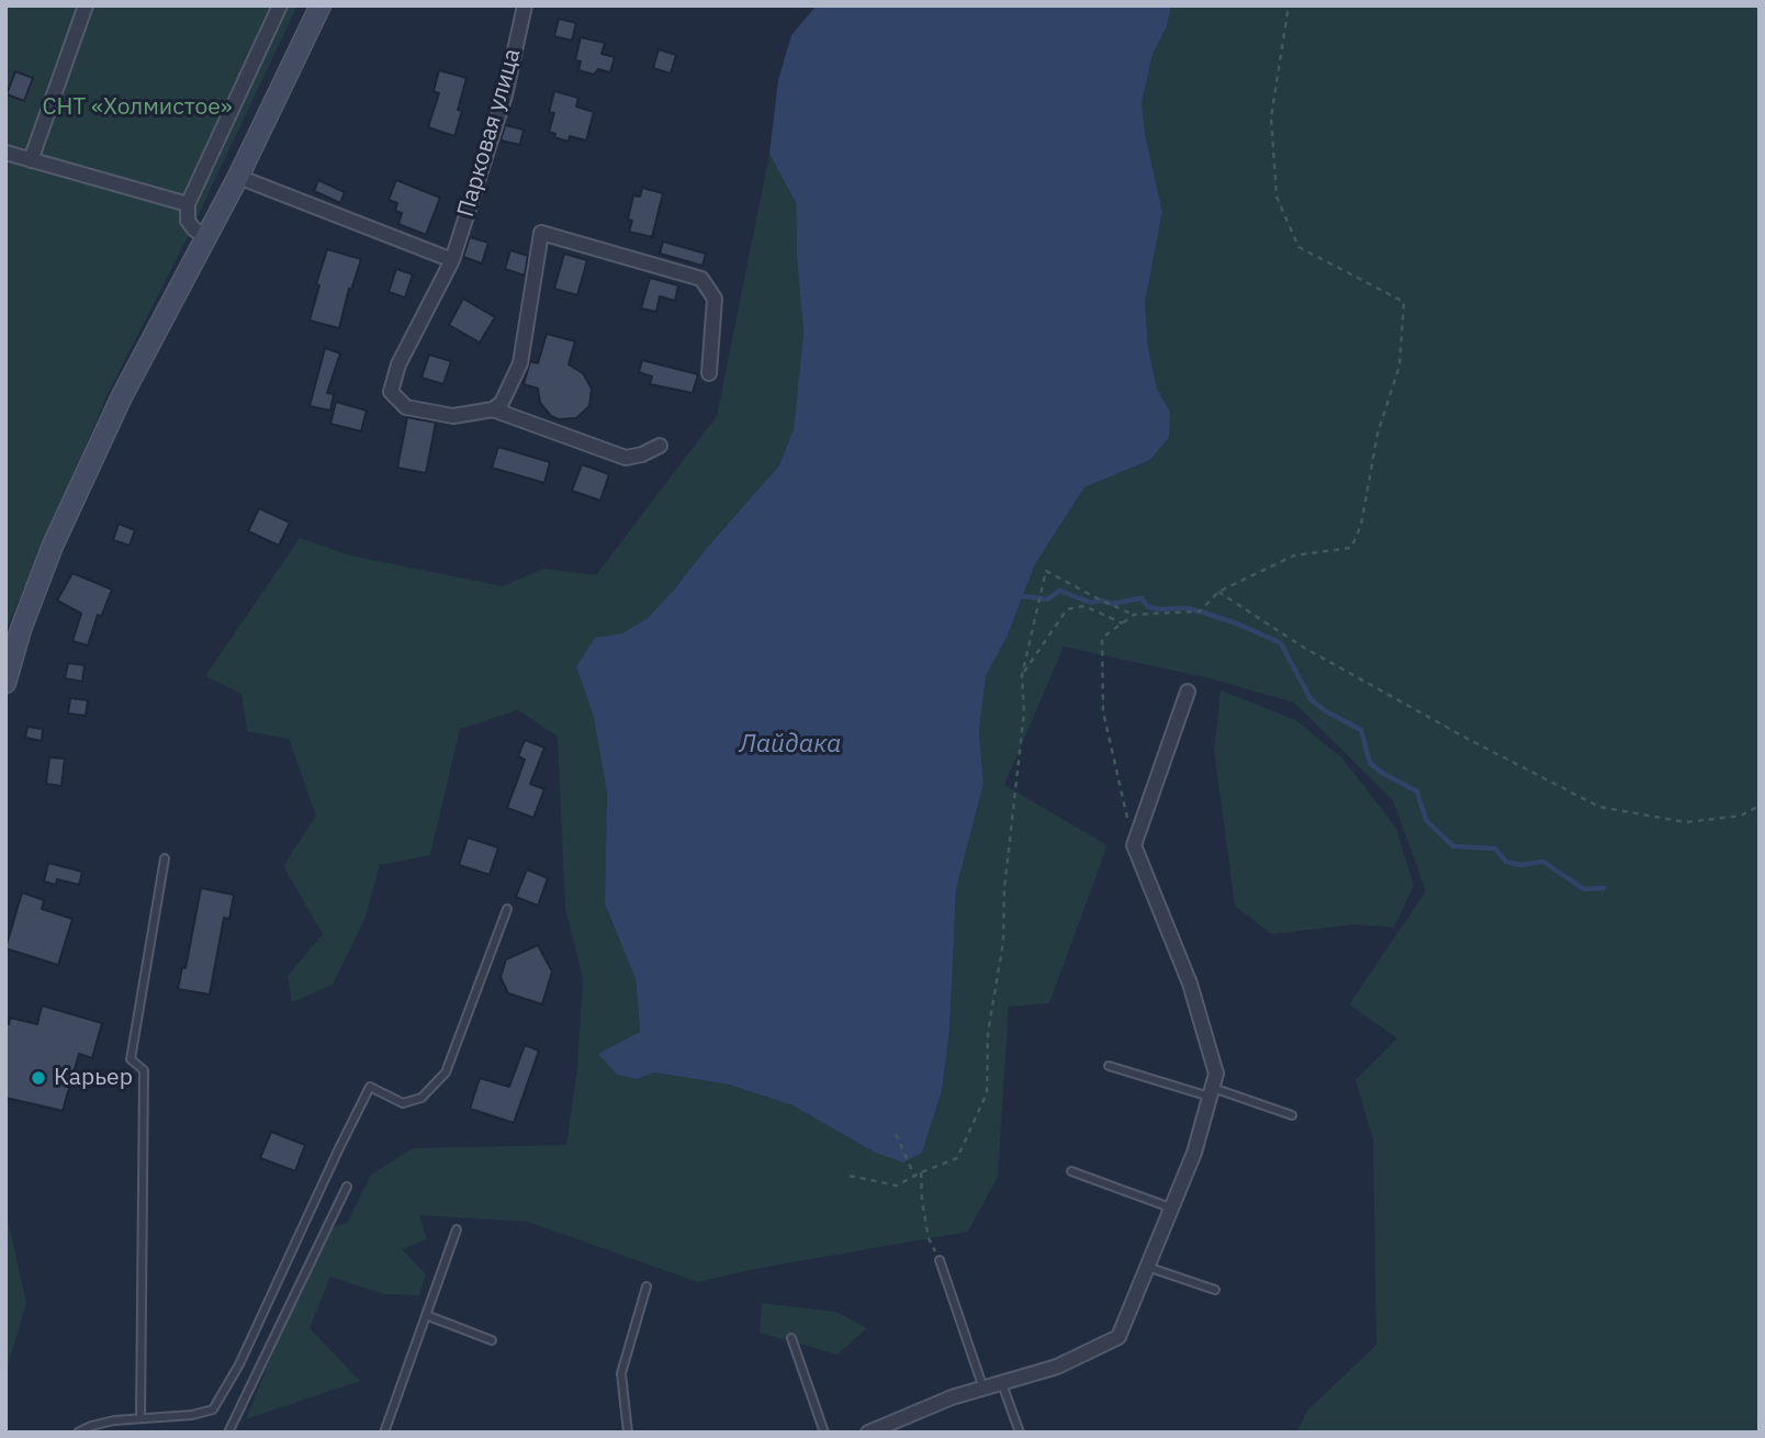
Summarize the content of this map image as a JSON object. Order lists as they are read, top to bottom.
{
  "streets": {
    "street": ["Парковая улица"]
  },
  "water": ["Лайдака"],
  "parks": ["СНТ «Холмистое»"],
  "places": ["Карьер"]
}
